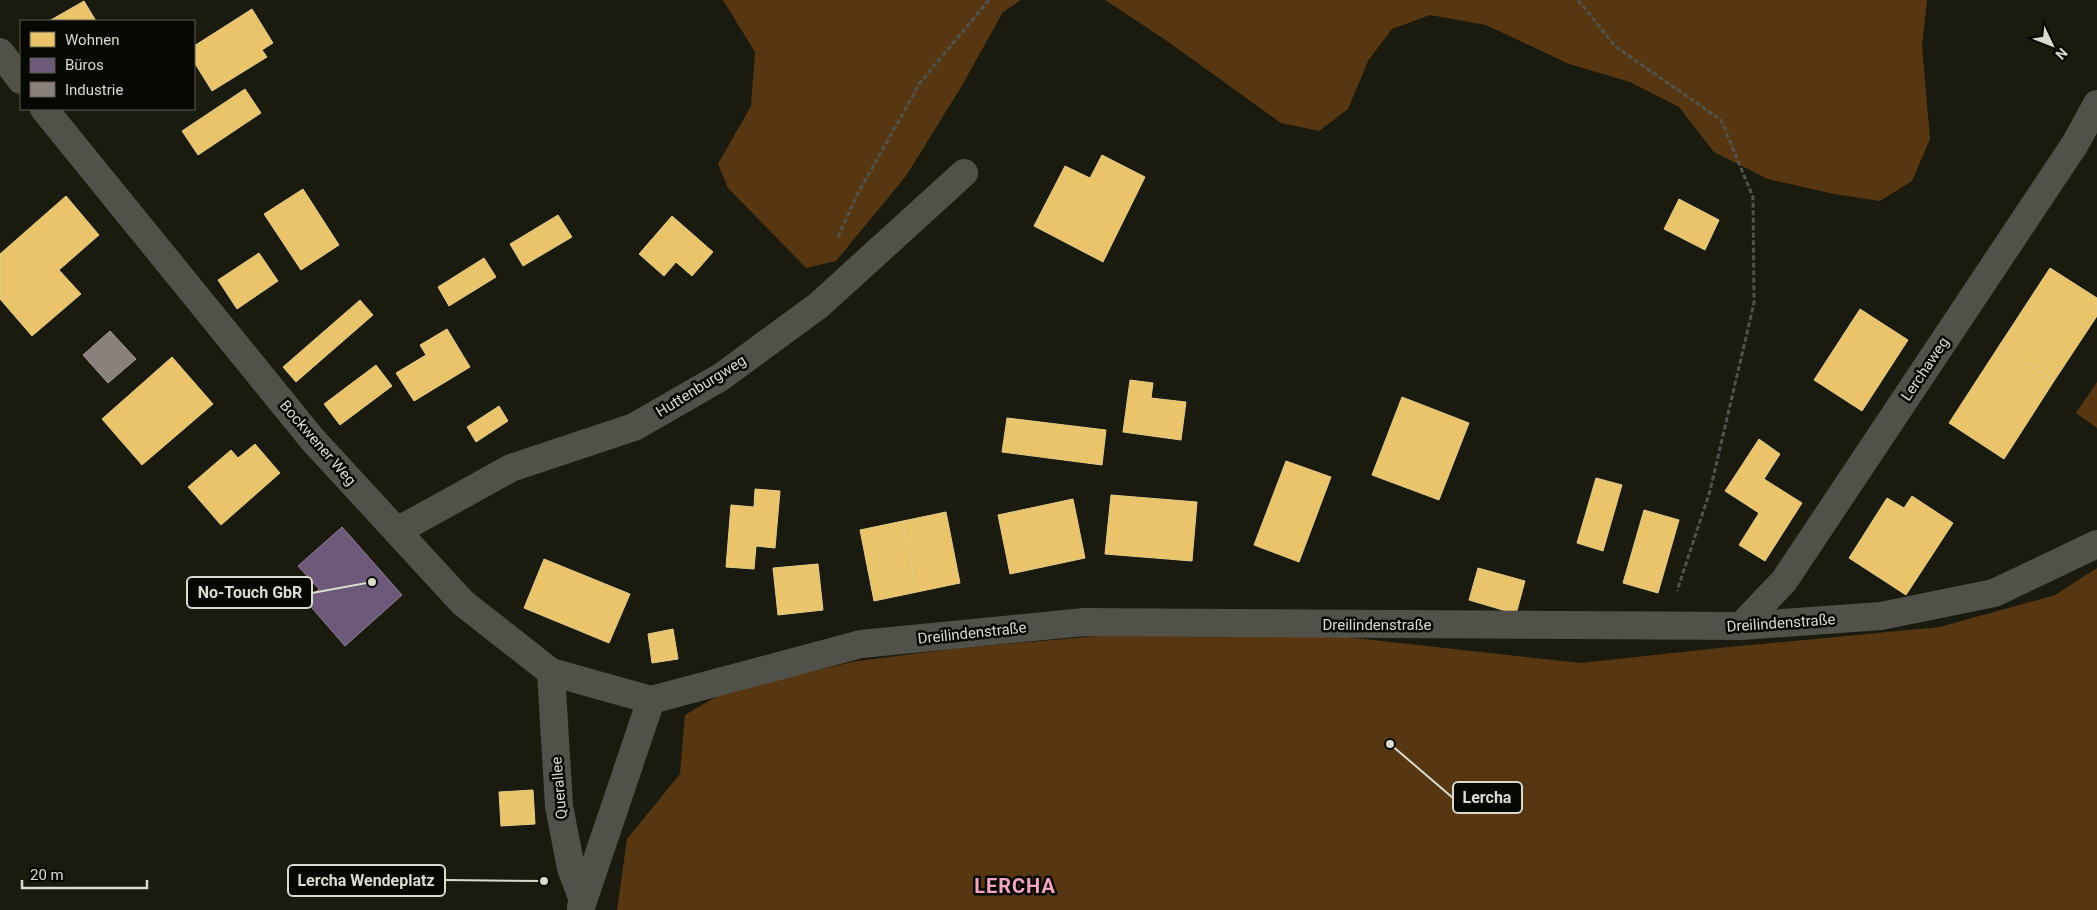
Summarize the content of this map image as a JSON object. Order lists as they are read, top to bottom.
{
  "streets": {
    "street": [
      "Lerchaweg",
      "Huttenburgweg",
      "Bockwener Weg",
      "Dreilindenstraße",
      "Querallee"
    ]
  },
  "crossings": [
    ["Lerchaweg", "Dreilindenstraße"],
    ["Huttenburgweg", "Bockwener Weg"],
    ["Bockwener Weg", "Dreilindenstraße"],
    ["Bockwener Weg", "Querallee"],
    ["Dreilindenstraße", "Querallee"]
  ],
  "districts": ["LERCHA"],
  "places": ["No-Touch GbR", "Lercha", "Lercha Wendeplatz"],
  "legend": ["Wohnen", "Büros", "Industrie"],
  "scale_bar": "20 m",
  "north": "bottom right"
}
